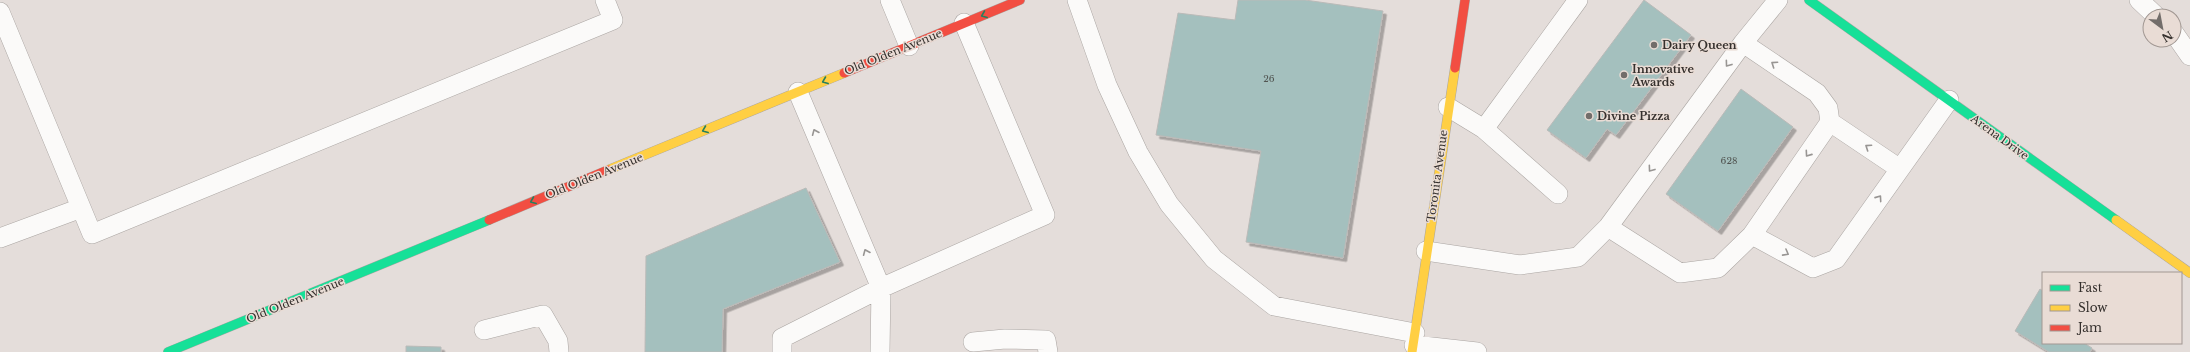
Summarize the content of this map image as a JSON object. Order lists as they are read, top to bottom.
{
  "streets": {
    "street": ["Old Olden Avenue", "Arena Drive", "Toronita Avenue"]
  },
  "one_way": ["Old Olden Avenue"],
  "places": ["Dairy Queen", "Innovative Awards", "Divine Pizza"],
  "house_numbers": ["26", "628"],
  "legend": ["Fast", "Slow", "Jam"],
  "north": "bottom right"
}
